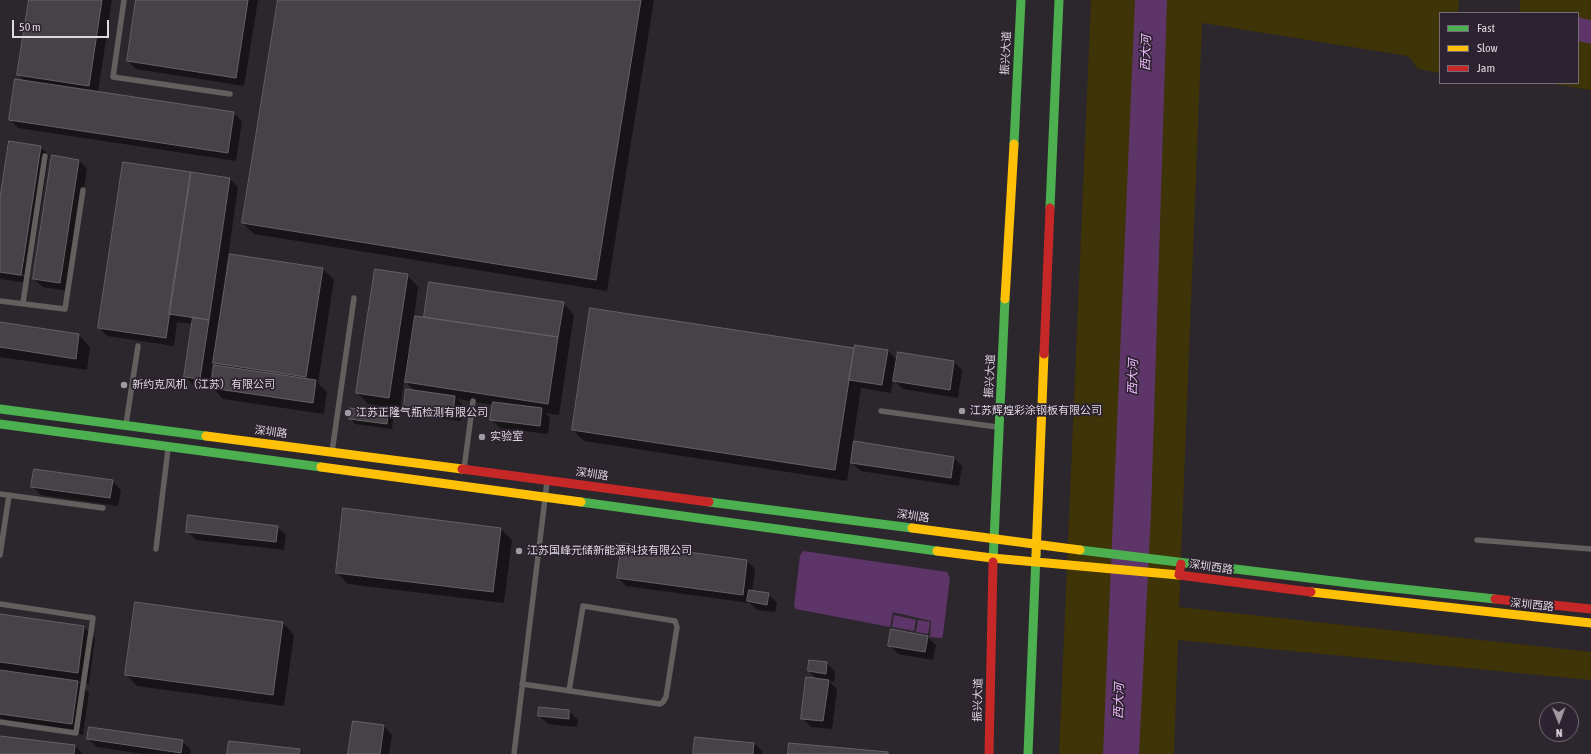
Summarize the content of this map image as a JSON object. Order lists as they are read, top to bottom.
{
  "streets": {
    "street": ["振兴大道", "深圳路", "深圳西路"]
  },
  "crossings": [
    ["振兴大道", "深圳路"],
    ["深圳路", "深圳西路"]
  ],
  "water": ["西大河"],
  "places": [
    "新约克风机（江苏）有限公司",
    "江苏辉煌彩涂钢板有限公司",
    "江苏正隆气瓶检测有限公司",
    "实验室",
    "江苏国峰元储新能源科技有限公司"
  ],
  "legend": ["Fast", "Slow", "Jam"],
  "scale_bar": "50 m",
  "north": "bottom"
}
